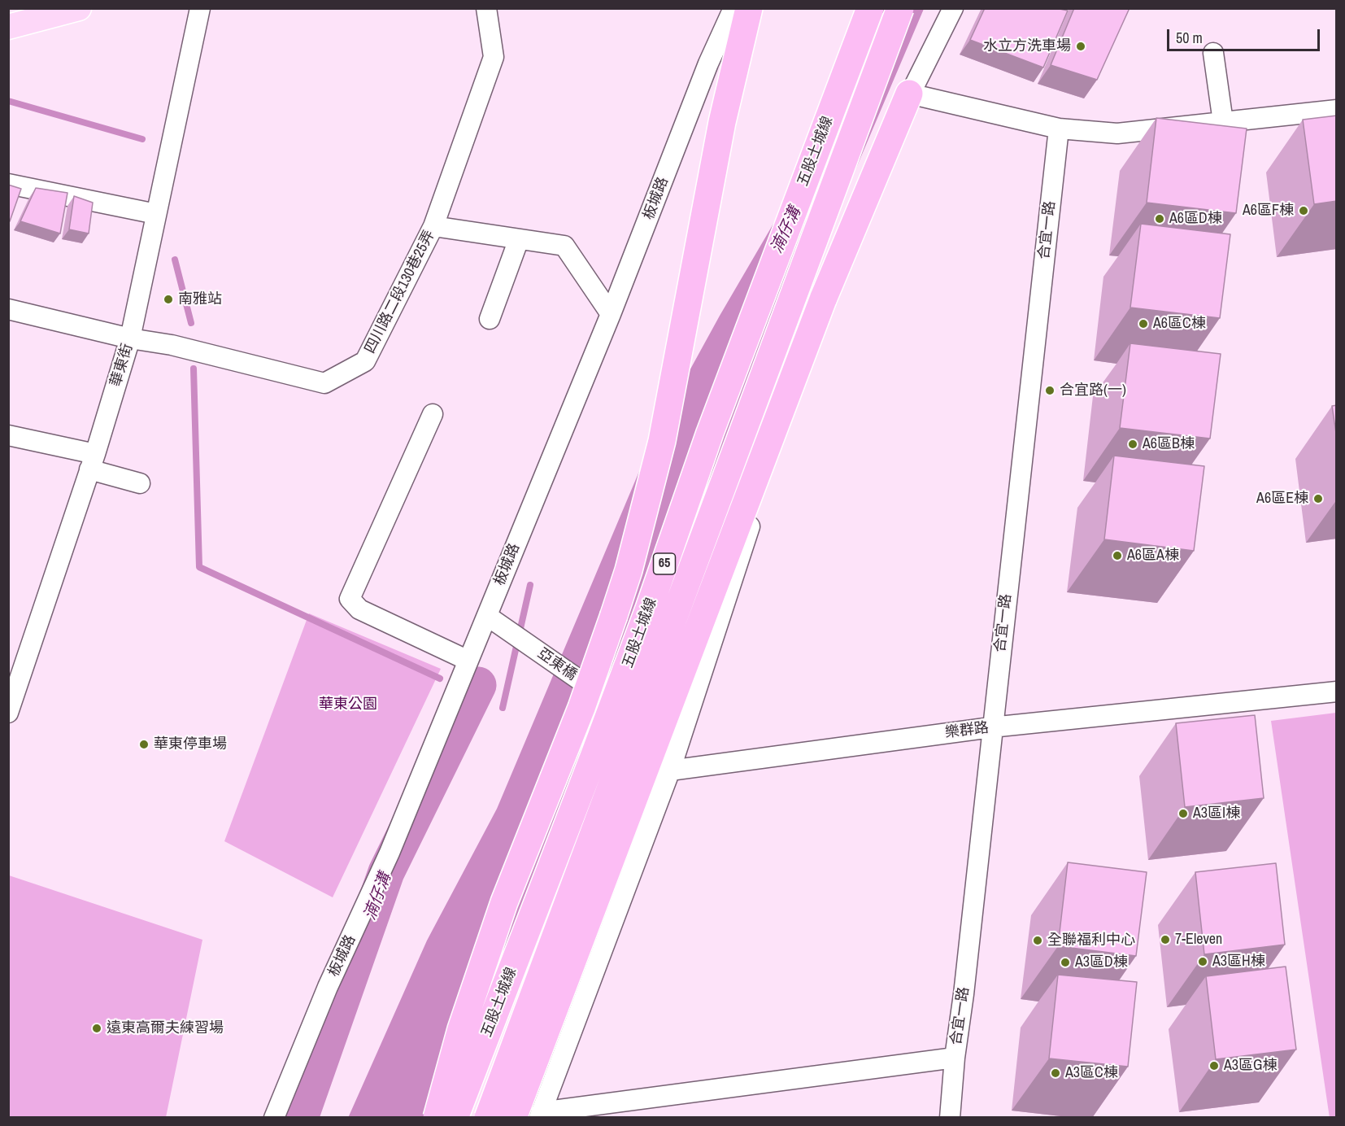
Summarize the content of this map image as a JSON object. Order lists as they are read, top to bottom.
{
  "streets": {
    "highway": ["五股土城線", "65"],
    "street": [
      "板城路",
      "合宜一路",
      "四川路二段130巷25弄",
      "華東街",
      "亞東橋",
      "樂群路"
    ]
  },
  "crossings": [
    ["板城路", "亞東橋"],
    ["合宜一路", "樂群路"],
    ["四川路二段130巷25弄", "華東街"],
    ["亞東橋", "樂群路"]
  ],
  "water": ["湳仔溝"],
  "parks": ["華東公園"],
  "places": [
    "水立方洗車場",
    "A6區F棟",
    "A6區D棟",
    "南雅站",
    "A6區C棟",
    "合宜路(一)",
    "A6區B棟",
    "A6區E棟",
    "A6區A棟",
    "華東停車場",
    "A3區I棟",
    "7-Eleven",
    "全聯福利中心",
    "A3區H棟",
    "A3區D棟",
    "遠東高爾夫練習場",
    "A3區G棟",
    "A3區C棟"
  ],
  "scale_bar": "50 m"
}
